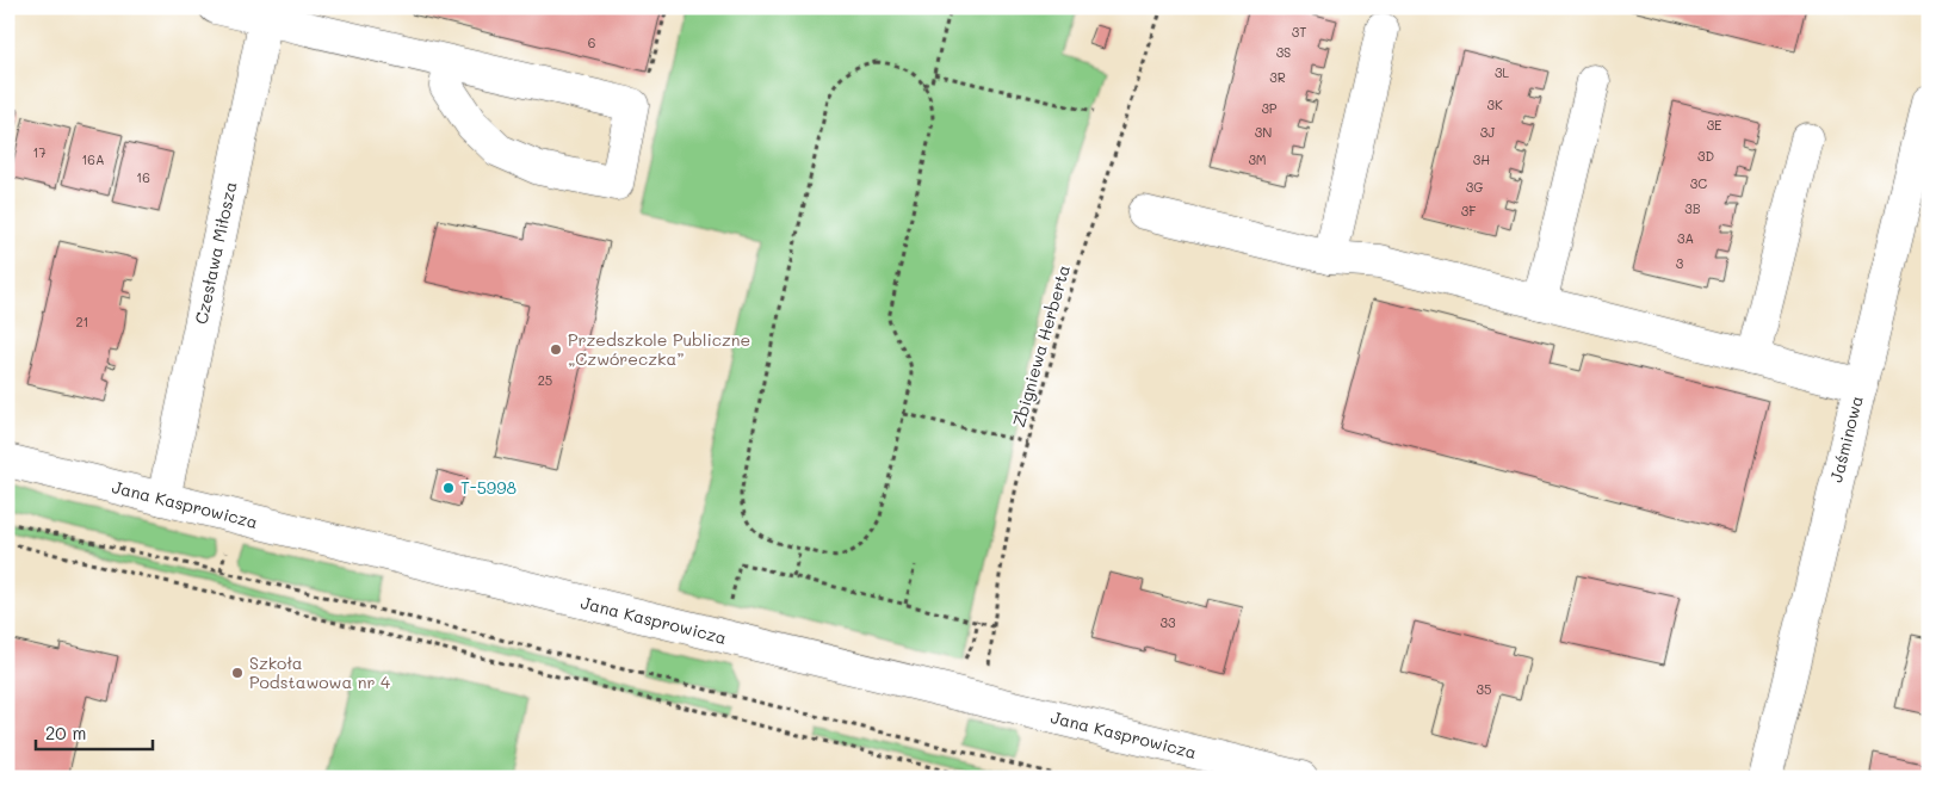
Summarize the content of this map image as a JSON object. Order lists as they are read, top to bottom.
{
  "streets": {
    "street": ["Czesława Miłosza", "Jaśminowa", "Jana Kasprowicza"],
    "path": ["Zbigniewa Herberta"]
  },
  "crossings": [
    ["Czesława Miłosza", "Jana Kasprowicza"],
    ["Zbigniewa Herberta", "Jana Kasprowicza"]
  ],
  "places": ["Przedszkole Publiczne „Czwóreczka”", "T-5998", "Szkoła Podstawowa nr 4"],
  "house_numbers": [
    "3T",
    "6",
    "3S",
    "3L",
    "3R",
    "3K",
    "3P",
    "3E",
    "3N",
    "3J",
    "17",
    "3D",
    "16A",
    "3M",
    "3H",
    "16",
    "3C",
    "3G",
    "3B",
    "3F",
    "3A",
    "3",
    "21",
    "25",
    "33",
    "35"
  ],
  "scale_bar": "20 m"
}
